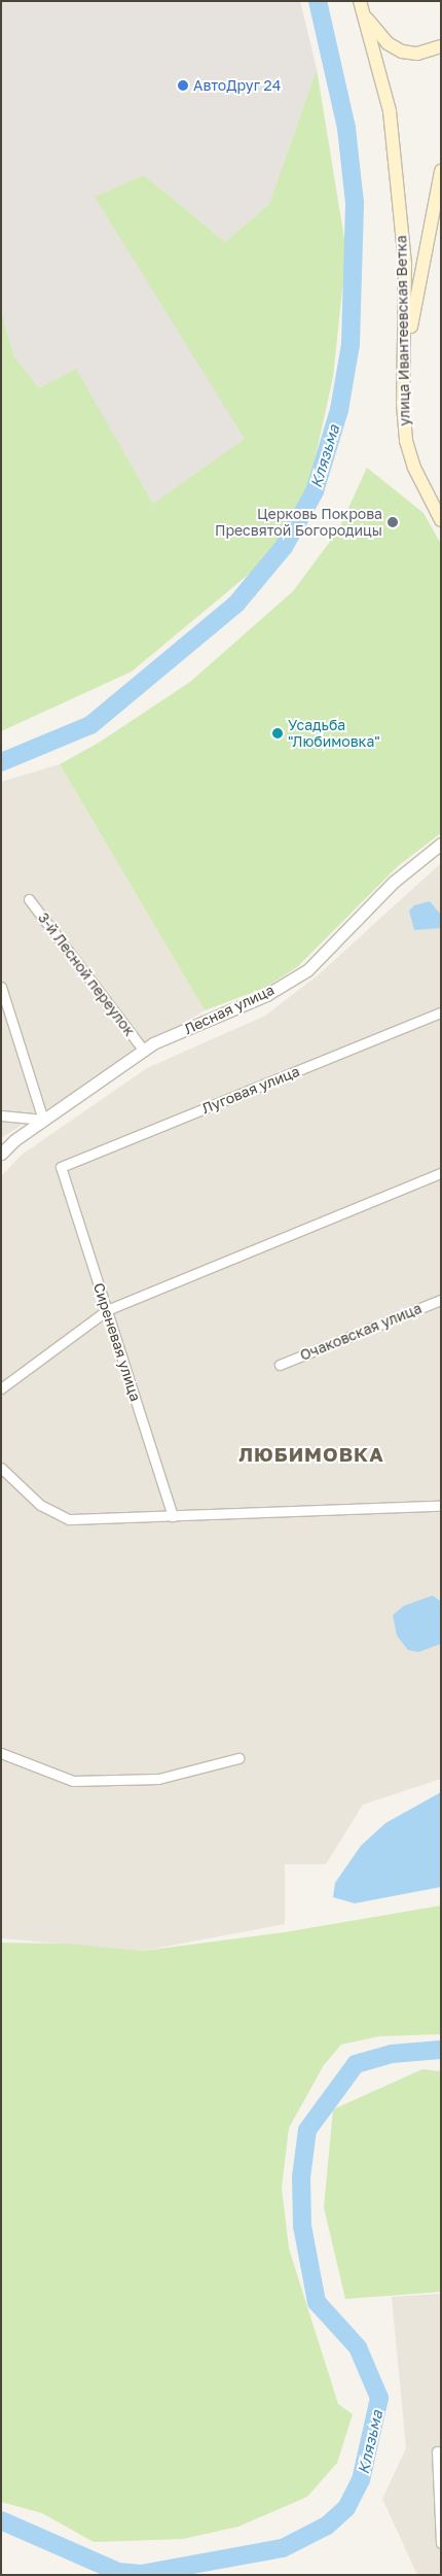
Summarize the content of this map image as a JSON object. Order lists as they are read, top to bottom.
{
  "streets": {
    "main road": ["улица Ивантеевская Ветка"],
    "street": [
      "3-й Лесной переулок",
      "Лесная улица",
      "Луговая улица",
      "Очаковская улица",
      "Сиреневая улица"
    ]
  },
  "crossings": [
    ["3-й Лесной переулок", "Лесная улица"],
    ["Луговая улица", "Сиреневая улица"]
  ],
  "districts": ["ЛЮБИМОВКА"],
  "water": ["Клязьма"],
  "places": ["АвтоДруг 24", "Церковь Покрова Пресвятой Богородицы", "Усадьба \"Любимовка\""]
}
